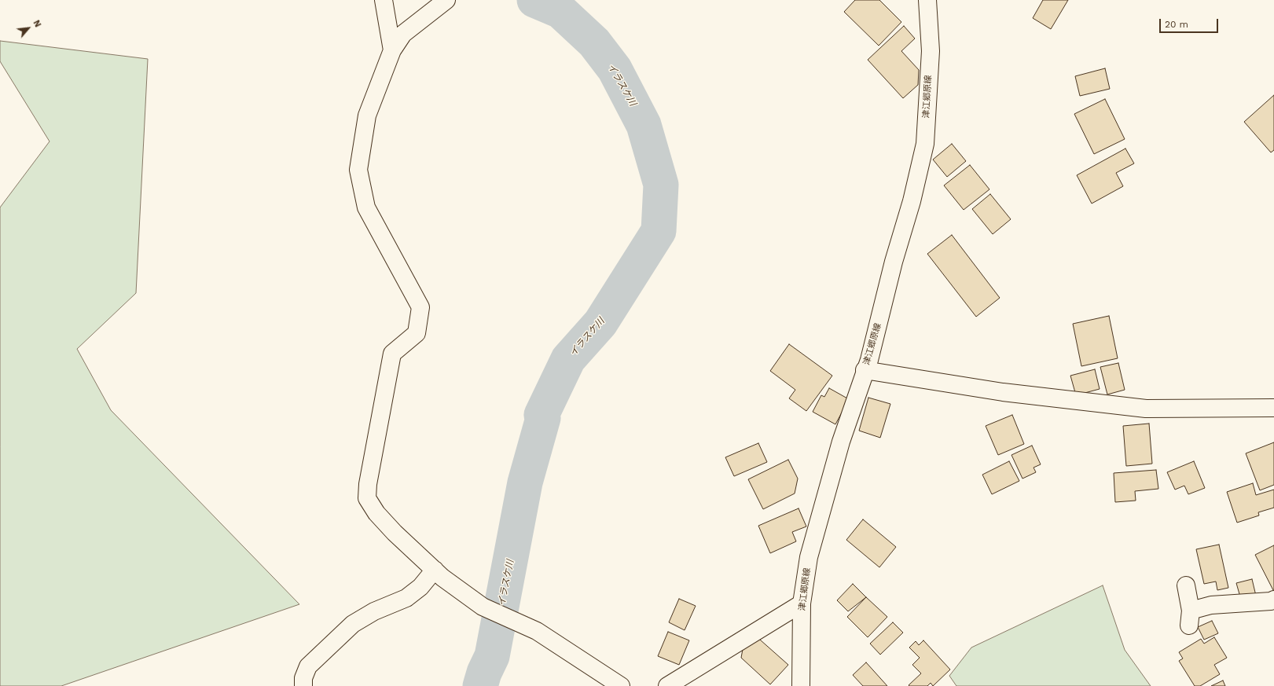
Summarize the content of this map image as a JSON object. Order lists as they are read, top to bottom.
{
  "streets": {
    "street": ["津江郷原線"]
  },
  "water": ["イラスケ川"],
  "scale_bar": "20 m",
  "north": "top right"
}
